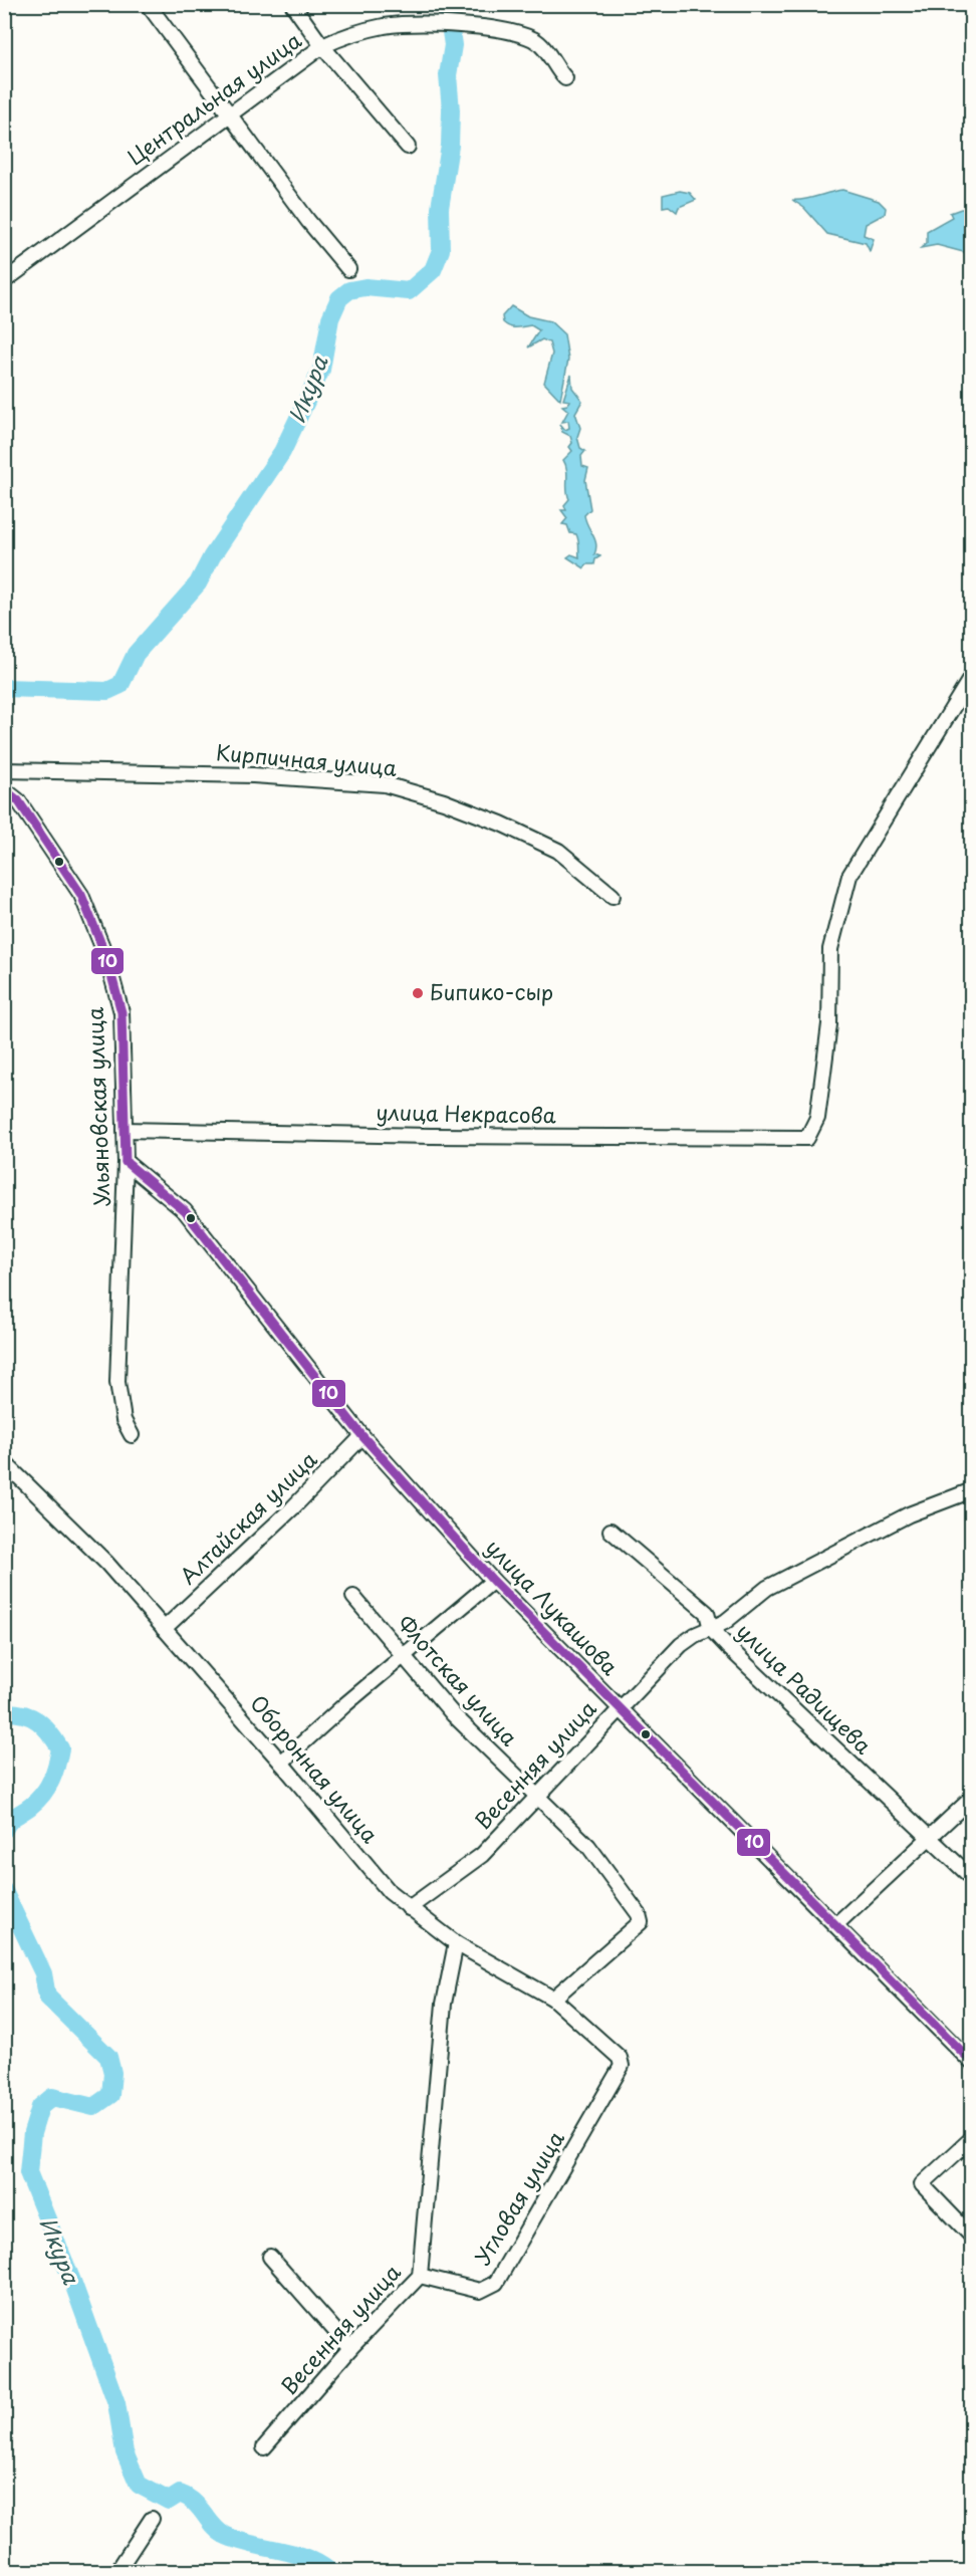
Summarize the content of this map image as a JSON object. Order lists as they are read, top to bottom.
{
  "streets": {
    "street": [
      "Центральная улица",
      "Кирпичная улица",
      "Ульяновская улица",
      "улица Некрасова",
      "Алтайская улица",
      "улица Лукашова",
      "Флотская улица",
      "улица Радищева",
      "Весенняя улица",
      "Оборонная улица",
      "Угловая улица"
    ]
  },
  "crossings": [
    ["Ульяновская улица", "улица Некрасова"],
    ["Ульяновская улица", "улица Лукашова"],
    ["Алтайская улица", "улица Лукашова"],
    ["Алтайская улица", "Оборонная улица"],
    ["улица Лукашова", "Весенняя улица"],
    ["Флотская улица", "Весенняя улица"],
    ["Флотская улица", "Оборонная улица"],
    ["улица Радищева", "Весенняя улица"],
    ["Весенняя улица", "Оборонная улица"],
    ["Весенняя улица", "Угловая улица"],
    ["Оборонная улица", "Угловая улица"]
  ],
  "water": ["Икура"],
  "places": ["Бипико-сыр"],
  "lines": ["transit line 10"]
}
